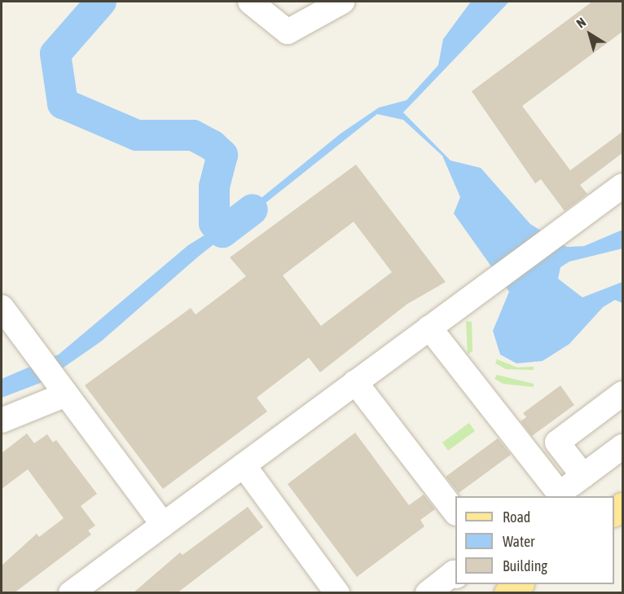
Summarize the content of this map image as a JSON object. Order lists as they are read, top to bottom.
{
  "legend": ["Road", "Water", "Building"],
  "north": "top left"
}
